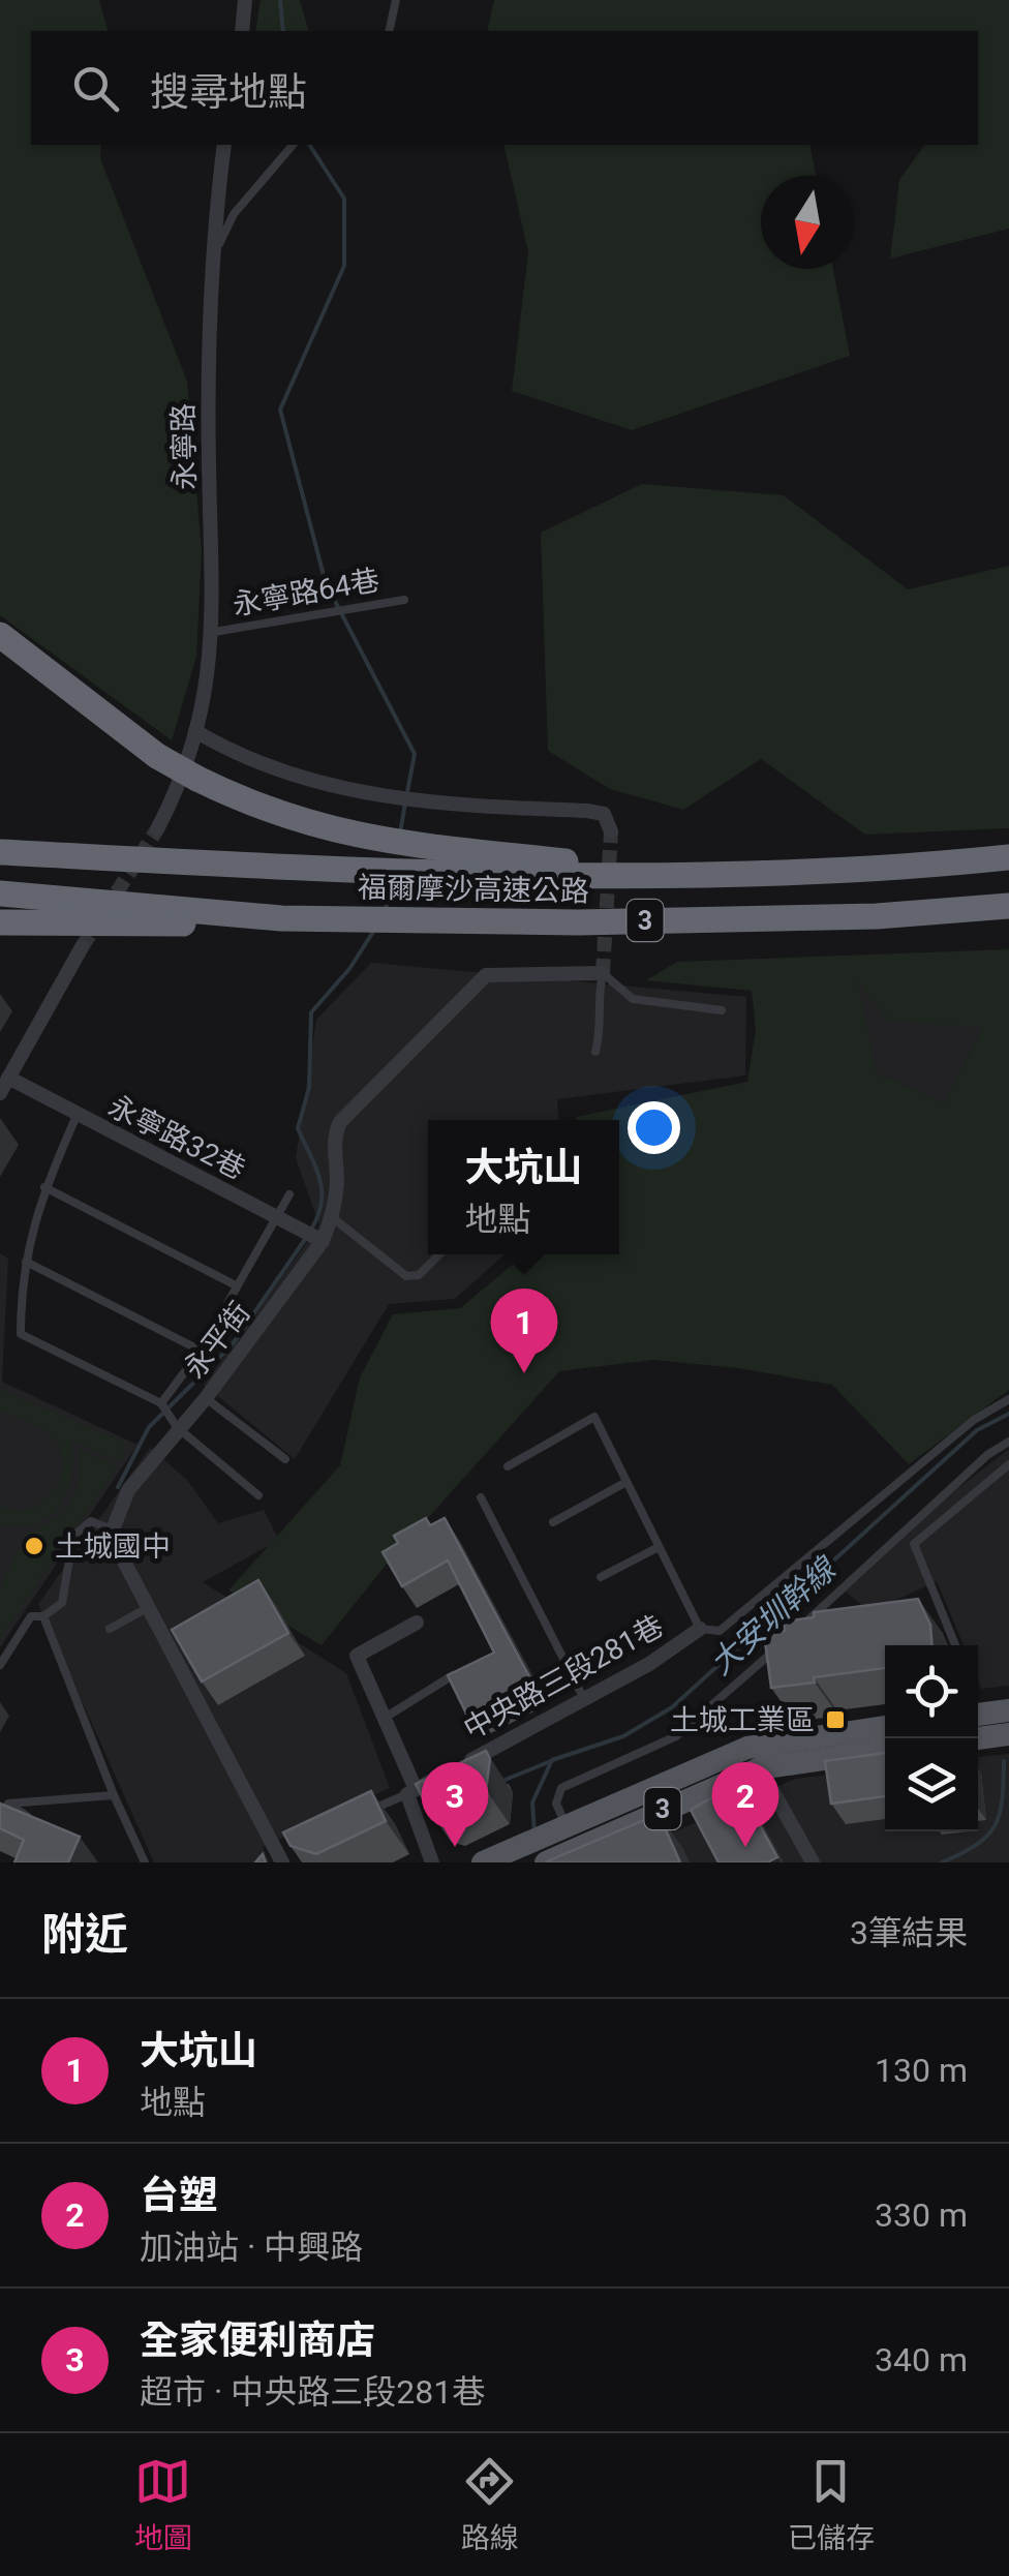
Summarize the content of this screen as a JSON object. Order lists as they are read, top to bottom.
{
  "streets": {
    "highway": ["福爾摩沙高速公路", "3"],
    "street": [
      "永寧路",
      "永寧路32巷",
      "永平街",
      "中央路三段281巷"
    ],
    "lane": ["永寧路64巷"]
  },
  "crossings": [
    ["永寧路", "永寧路64巷"],
    ["永寧路32巷", "永平街"]
  ],
  "water": ["大安圳幹線"],
  "places": {
    "other": ["土城國中"],
    "transit": ["土城工業區"]
  },
  "north": "bottom",
  "page": {
    "search": "搜尋地點",
    "popup": ["大坑山", "地點"],
    "pins": ["1", "2", "3"],
    "heading": ["附近", "3筆結果"],
    "list": [
      {
        "mark": "1",
        "name": "大坑山",
        "note": "地點",
        "value": "130 m"
      },
      {
        "mark": "2",
        "name": "台塑",
        "note": "加油站 · 中興路",
        "value": "330 m"
      },
      {
        "mark": "3",
        "name": "全家便利商店",
        "note": "超市 · 中央路三段281巷",
        "value": "340 m"
      }
    ],
    "nav": ["地圖", "路線", "已儲存"]
  }
}
